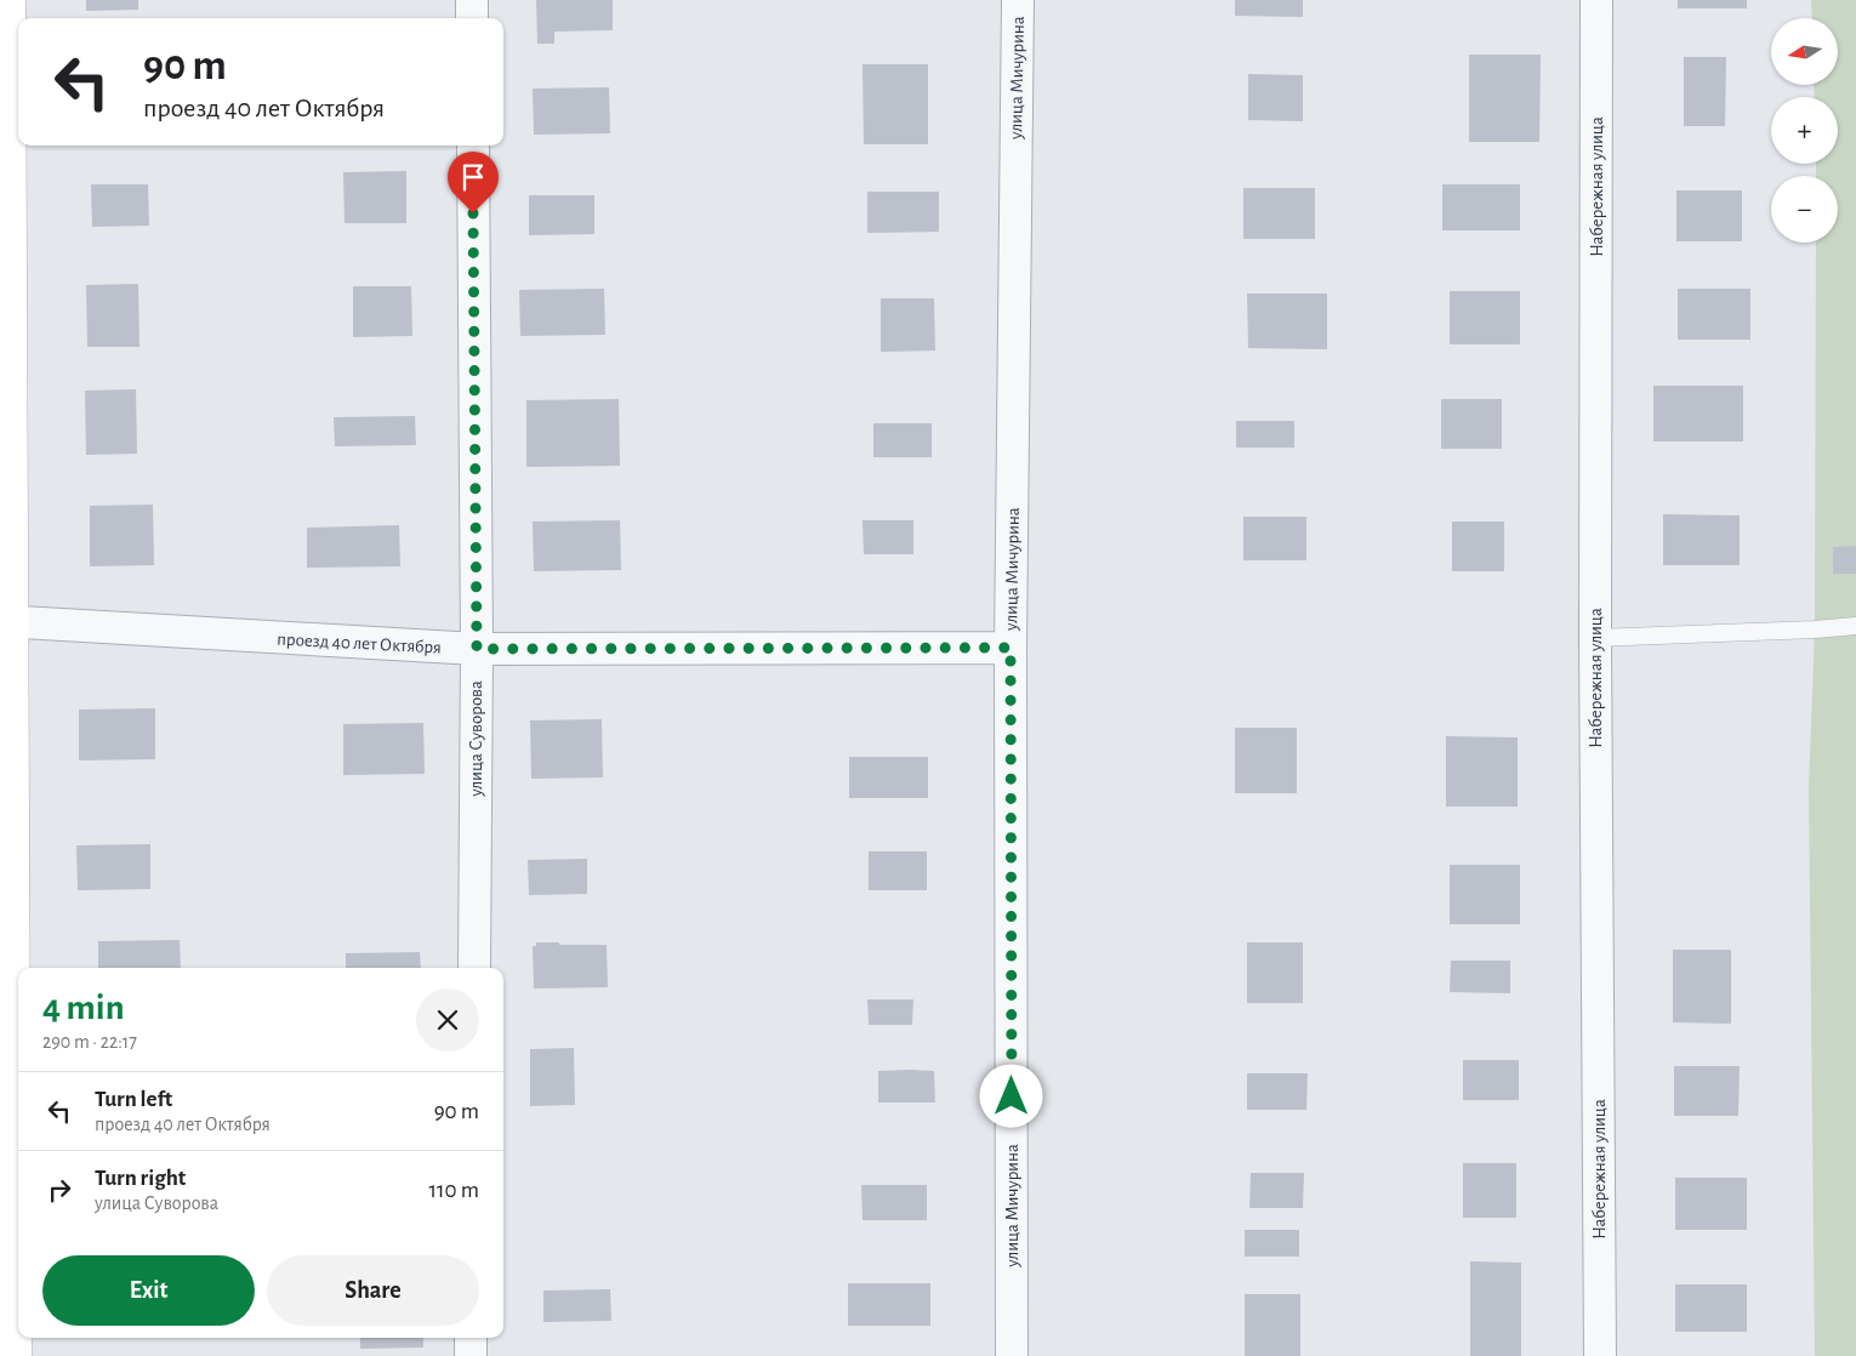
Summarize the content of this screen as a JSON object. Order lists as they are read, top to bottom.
{
  "streets": {
    "street": [
      "улица Мичурина",
      "Набережная улица",
      "проезд 40 лет Октября",
      "улица Суворова"
    ]
  },
  "crossings": [
    ["улица Мичурина", "проезд 40 лет Октября"],
    ["проезд 40 лет Октября", "улица Суворова"]
  ],
  "north": "left",
  "page": {
    "map_buttons": ["+", "−"],
    "turn": ["90 m", "проезд 40 лет Октября"],
    "heading": ["4 min", "290 m · 22:17"],
    "list": [
      {
        "name": "Turn left",
        "note": "проезд 40 лет Октября",
        "value": "90 m"
      },
      {
        "name": "Turn right",
        "note": "улица Суворова",
        "value": "110 m"
      }
    ],
    "buttons": ["Exit", "Share"]
  }
}
